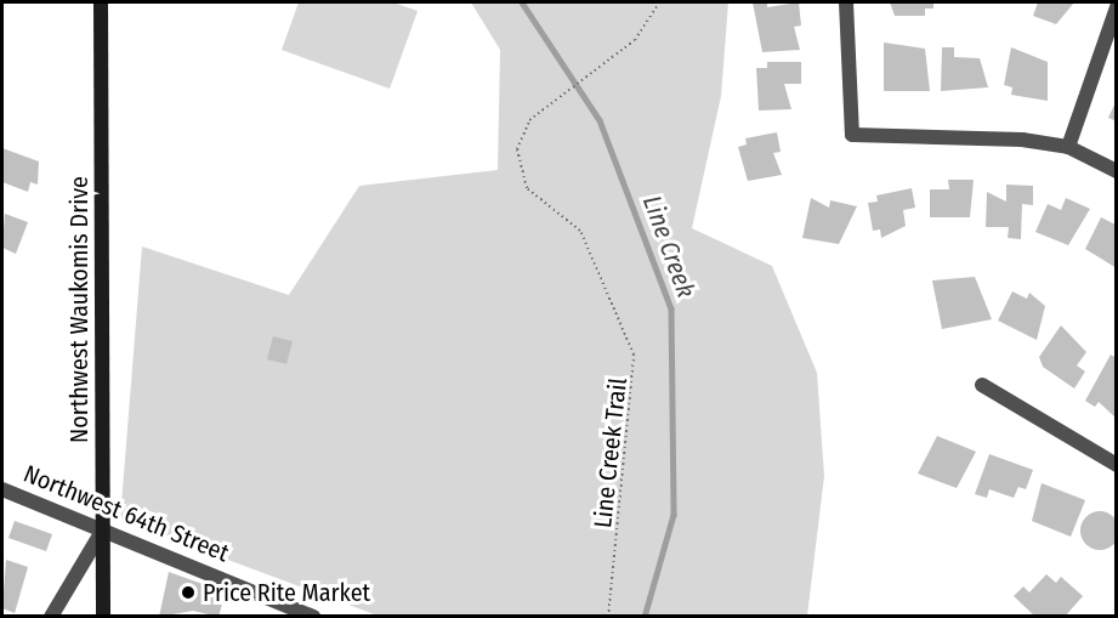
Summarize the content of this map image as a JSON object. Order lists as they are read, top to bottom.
{
  "streets": {
    "main road": ["Northwest Waukomis Drive"],
    "street": ["Northwest 64th Street"],
    "path": ["Line Creek Trail"]
  },
  "crossings": [
    ["Northwest Waukomis Drive", "Northwest 64th Street"]
  ],
  "water": ["Line Creek"],
  "places": ["Price Rite Market"]
}
